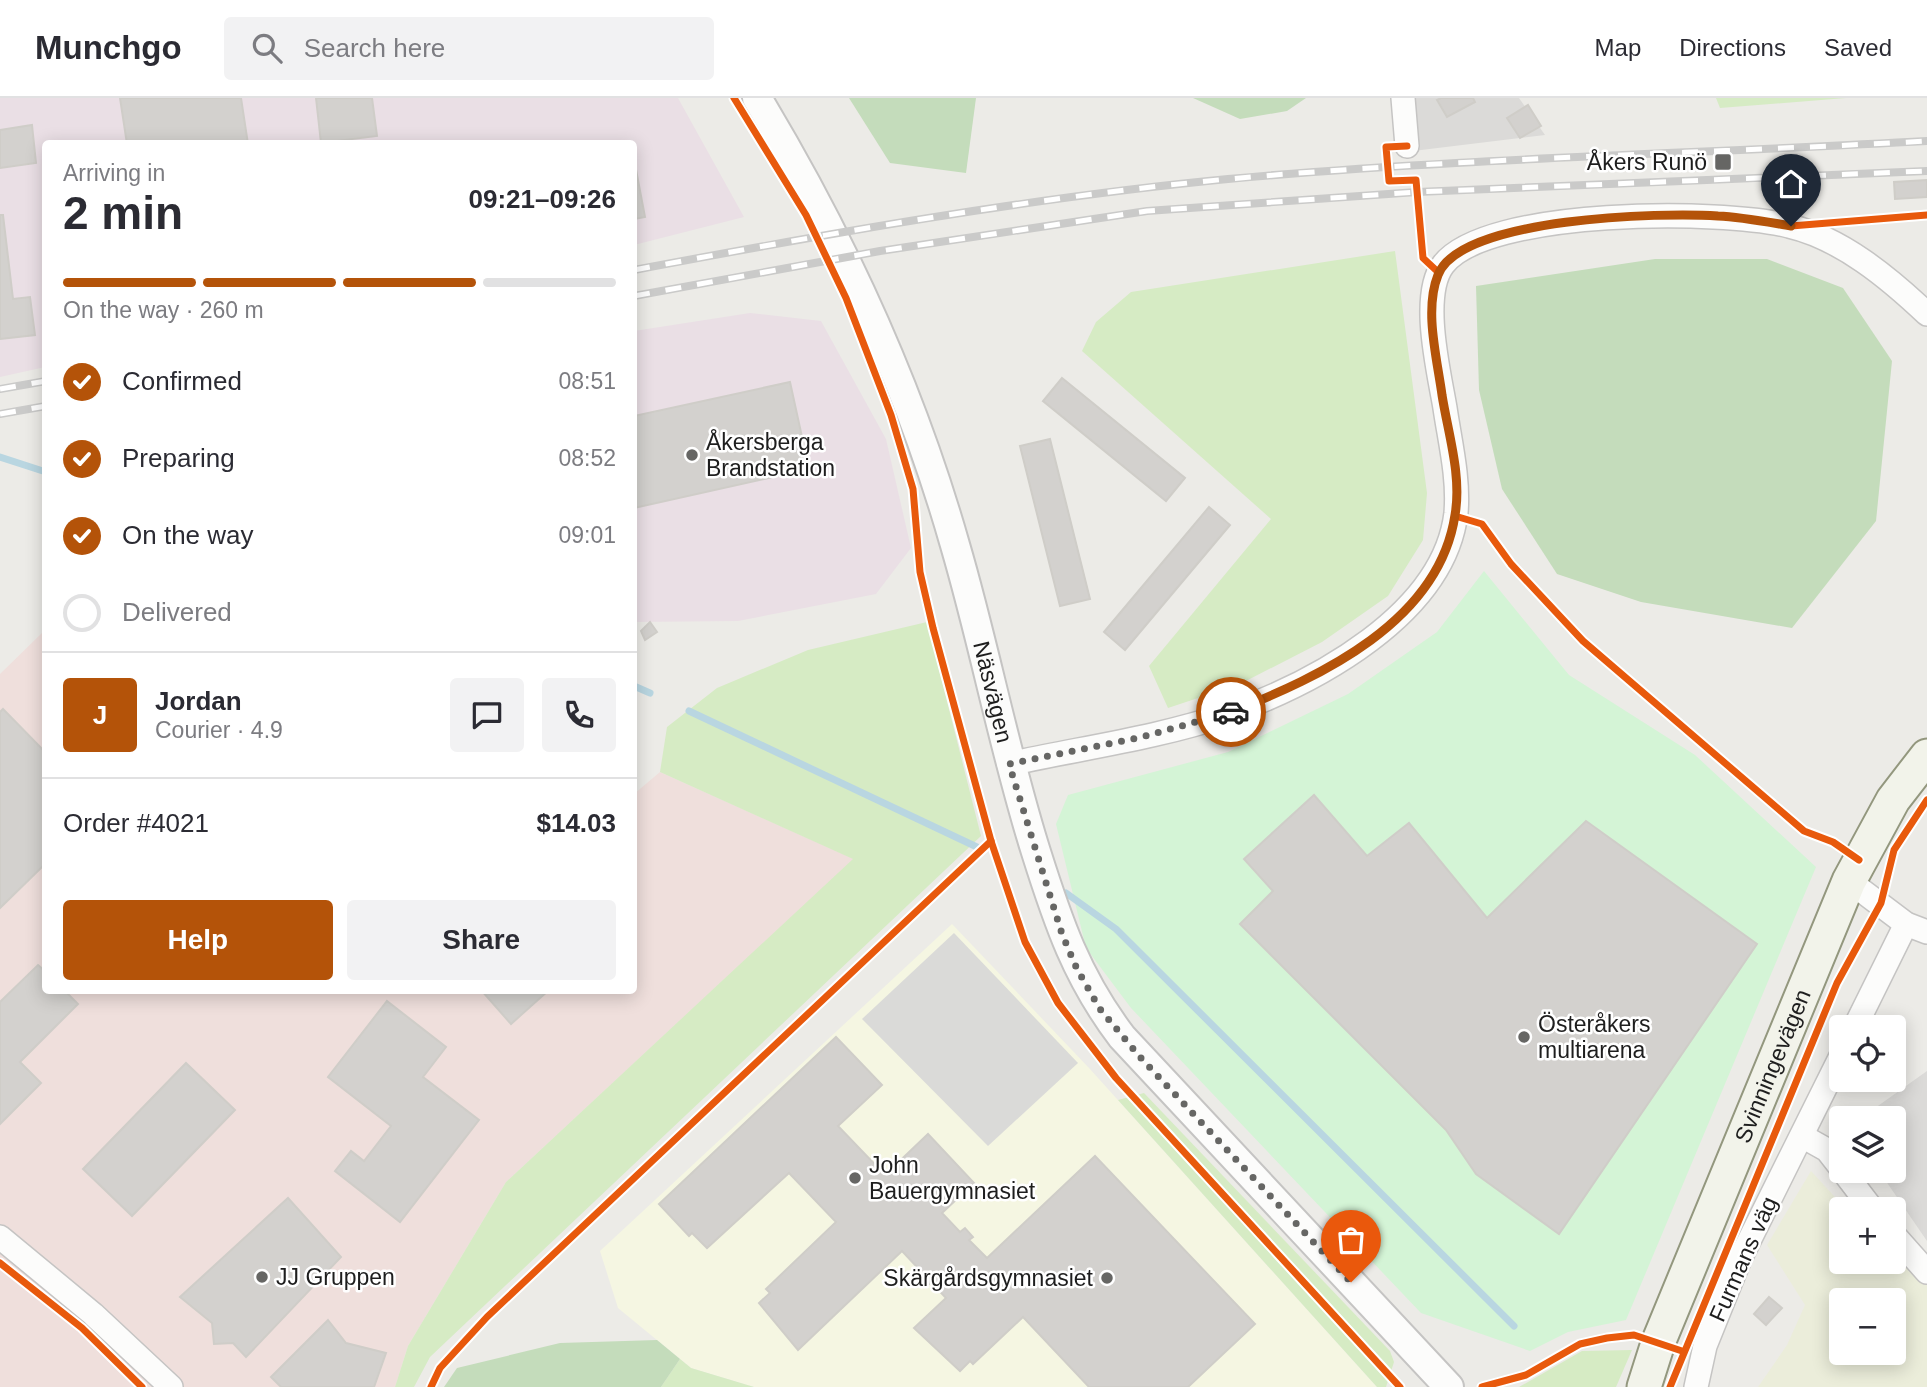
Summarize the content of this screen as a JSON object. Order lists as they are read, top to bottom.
{
  "streets": {
    "main road": ["Svinningevägen"],
    "street": ["Näsvägen", "Furmans väg"]
  },
  "places": {
    "transit": ["Åkers Runö"],
    "other": [
      "Åkersberga Brandstation",
      "Österåkers multiarena",
      "John Bauergymnasiet",
      "JJ Gruppen",
      "Skärgårdsgymnasiet"
    ]
  },
  "page": {
    "header": "Munchgo",
    "search": "Search here",
    "nav": ["Map", "Directions", "Saved"],
    "heading": ["2 min", "Arriving in", "09:21–09:26"],
    "panel": [
      "Jordan",
      "Courier · 4.9",
      "Order #4021",
      "$14.03"
    ],
    "bar": "On the way · 260 m",
    "list": [
      ["Confirmed", "08:51"],
      ["Preparing", "08:52"],
      ["On the way", "09:01"],
      "Delivered"
    ],
    "round": "J",
    "buttons": ["Help", "Share"],
    "map_buttons": ["+", "−"]
  }
}
